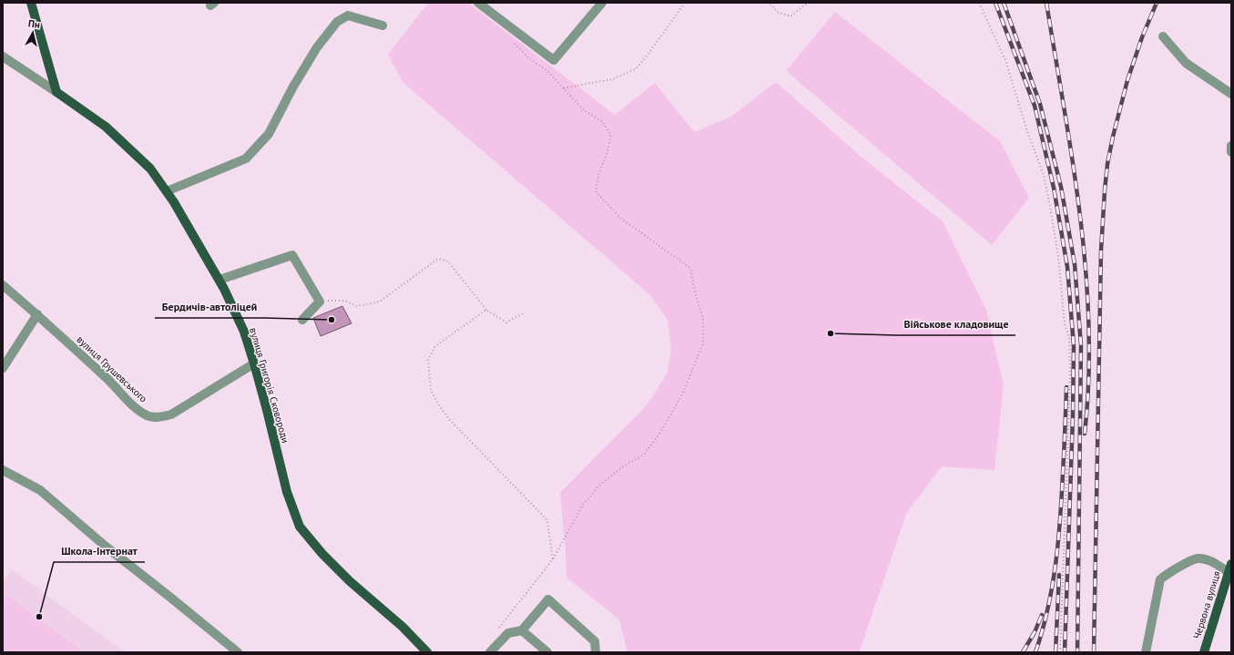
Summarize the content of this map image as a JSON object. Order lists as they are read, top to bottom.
{
  "streets": {
    "main road": ["вулиця Григорія Сковороди", "Червона вулиця"],
    "street": ["вулиця Грушевського"]
  },
  "crossings": [
    ["вулиця Грушевського", "вулиця Григорія Сковороди"]
  ],
  "places": ["Бердичів-автоліцей", "Військове кладовище", "Школа-Інтернат"],
  "north": "top"
}
